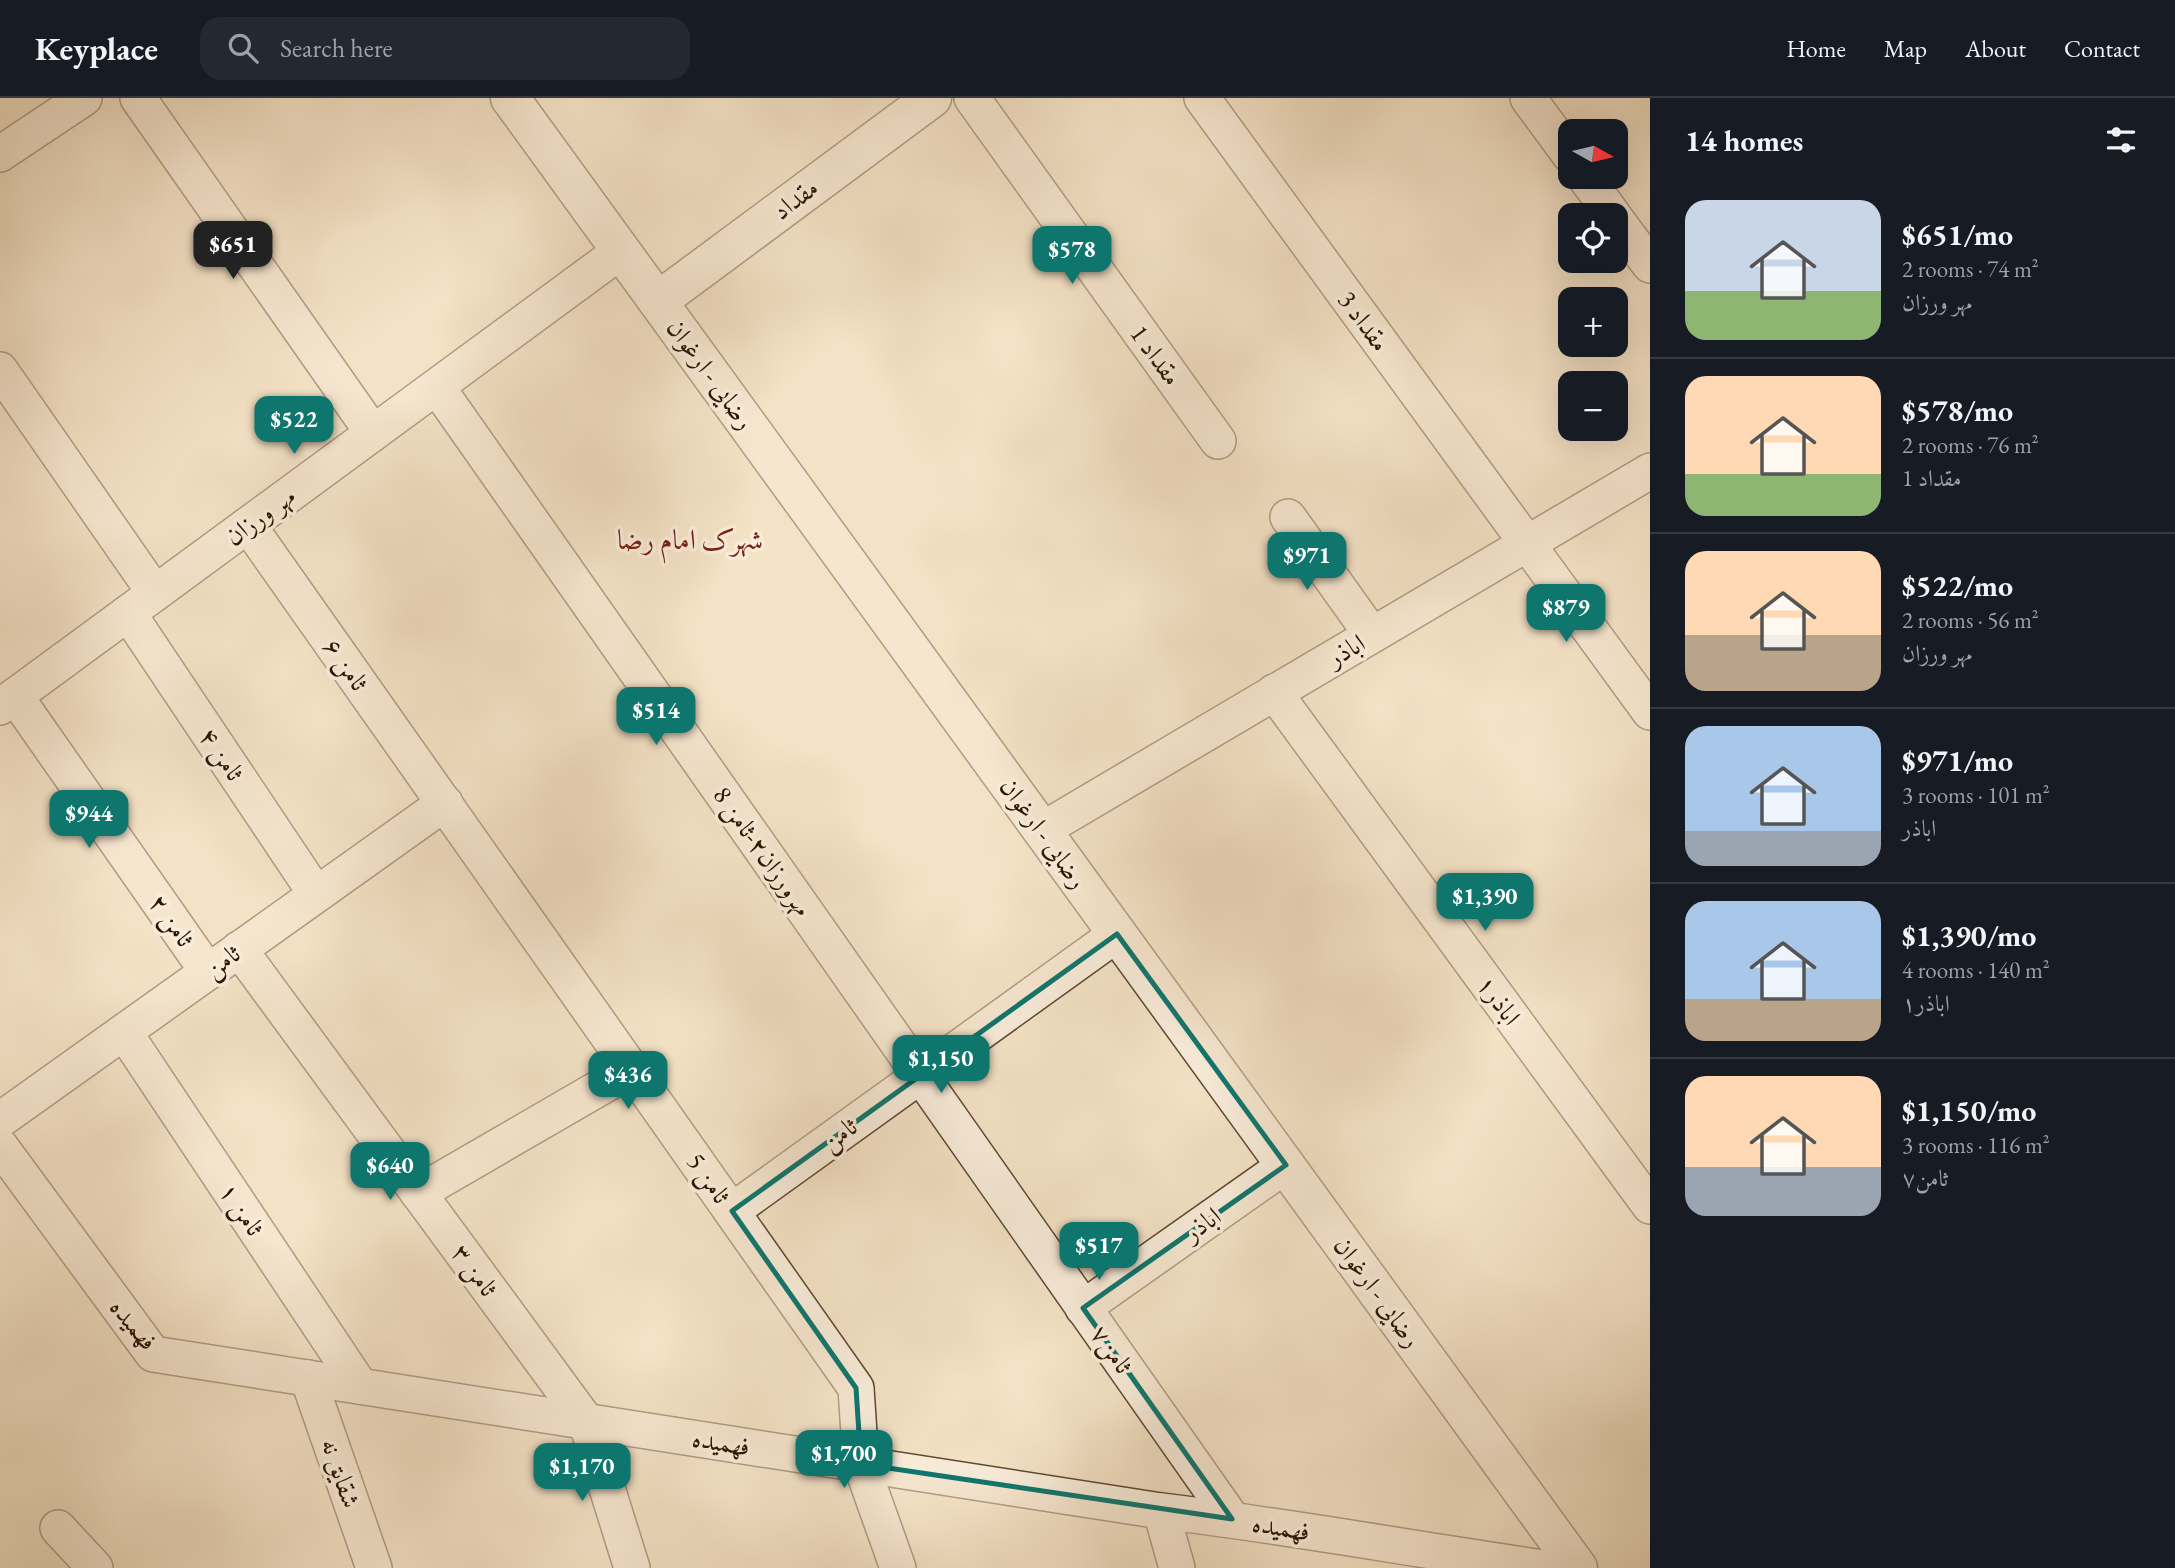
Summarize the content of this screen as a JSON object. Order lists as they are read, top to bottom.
{
  "streets": {
    "street": [
      "مقداد",
      "مقداد 3",
      "مقداد 1",
      "رضایی - ارغوان",
      "مهر ورزان",
      "اباذر",
      "ثامن ۶",
      "ثامن ۴",
      "مهرورزان۲-ثامن 8",
      "ثامن ۲",
      "ثامن",
      "اباذر۱",
      "ثامن 5",
      "ثامن ۱",
      "ثامن ۳",
      "فهمیده",
      "ثامن۷",
      "شقایق نه"
    ]
  },
  "crossings": [
    ["مقداد", "رضایی - ارغوان"],
    ["مقداد 3", "اباذر"],
    ["رضایی - ارغوان", "مهر ورزان"],
    ["رضایی - ارغوان", "اباذر"],
    ["رضایی - ارغوان", "ثامن"],
    ["مهر ورزان", "ثامن ۶"],
    ["مهر ورزان", "ثامن ۴"],
    ["مهر ورزان", "مهرورزان۲-ثامن 8"],
    ["مهر ورزان", "ثامن ۲"],
    ["اباذر", "اباذر۱"],
    ["اباذر", "ثامن۷"],
    ["ثامن ۶", "ثامن"],
    ["ثامن ۶", "ثامن 5"],
    ["ثامن ۴", "ثامن"],
    ["مهرورزان۲-ثامن 8", "ثامن"],
    ["مهرورزان۲-ثامن 8", "ثامن۷"],
    ["ثامن ۲", "ثامن"],
    ["ثامن", "ثامن 5"],
    ["ثامن", "ثامن ۱"],
    ["ثامن", "ثامن ۳"],
    ["ثامن", "ثامن۷"],
    ["ثامن 5", "فهمیده"],
    ["ثامن ۱", "فهمیده"],
    ["ثامن ۳", "فهمیده"],
    ["فهمیده", "ثامن۷"],
    ["فهمیده", "شقایق نه"]
  ],
  "districts": ["شهرک امام رضا"],
  "north": "right",
  "page": {
    "header": "Keyplace",
    "search": "Search here",
    "nav": [
      "Home",
      "Map",
      "About",
      "Contact"
    ],
    "heading": "14 homes",
    "map_buttons": ["+", "−"],
    "list": [
      {
        "name": "$651/mo",
        "note": "2 rooms · 74 m² · مهر ورزان"
      },
      {
        "name": "$578/mo",
        "note": "2 rooms · 76 m² · مقداد 1"
      },
      {
        "name": "$522/mo",
        "note": "2 rooms · 56 m² · مهر ورزان"
      },
      {
        "name": "$971/mo",
        "note": "3 rooms · 101 m² · اباذر"
      },
      {
        "name": "$1,390/mo",
        "note": "4 rooms · 140 m² · اباذر۱"
      },
      {
        "name": "$1,150/mo",
        "note": "3 rooms · 116 m² · ثامن۷"
      }
    ],
    "price": [
      "$651",
      "$578",
      "$522",
      "$971",
      "$879",
      "$514",
      "$944",
      "$1,390",
      "$1,150",
      "$436",
      "$640",
      "$517",
      "$1,700",
      "$1,170"
    ]
  }
}
